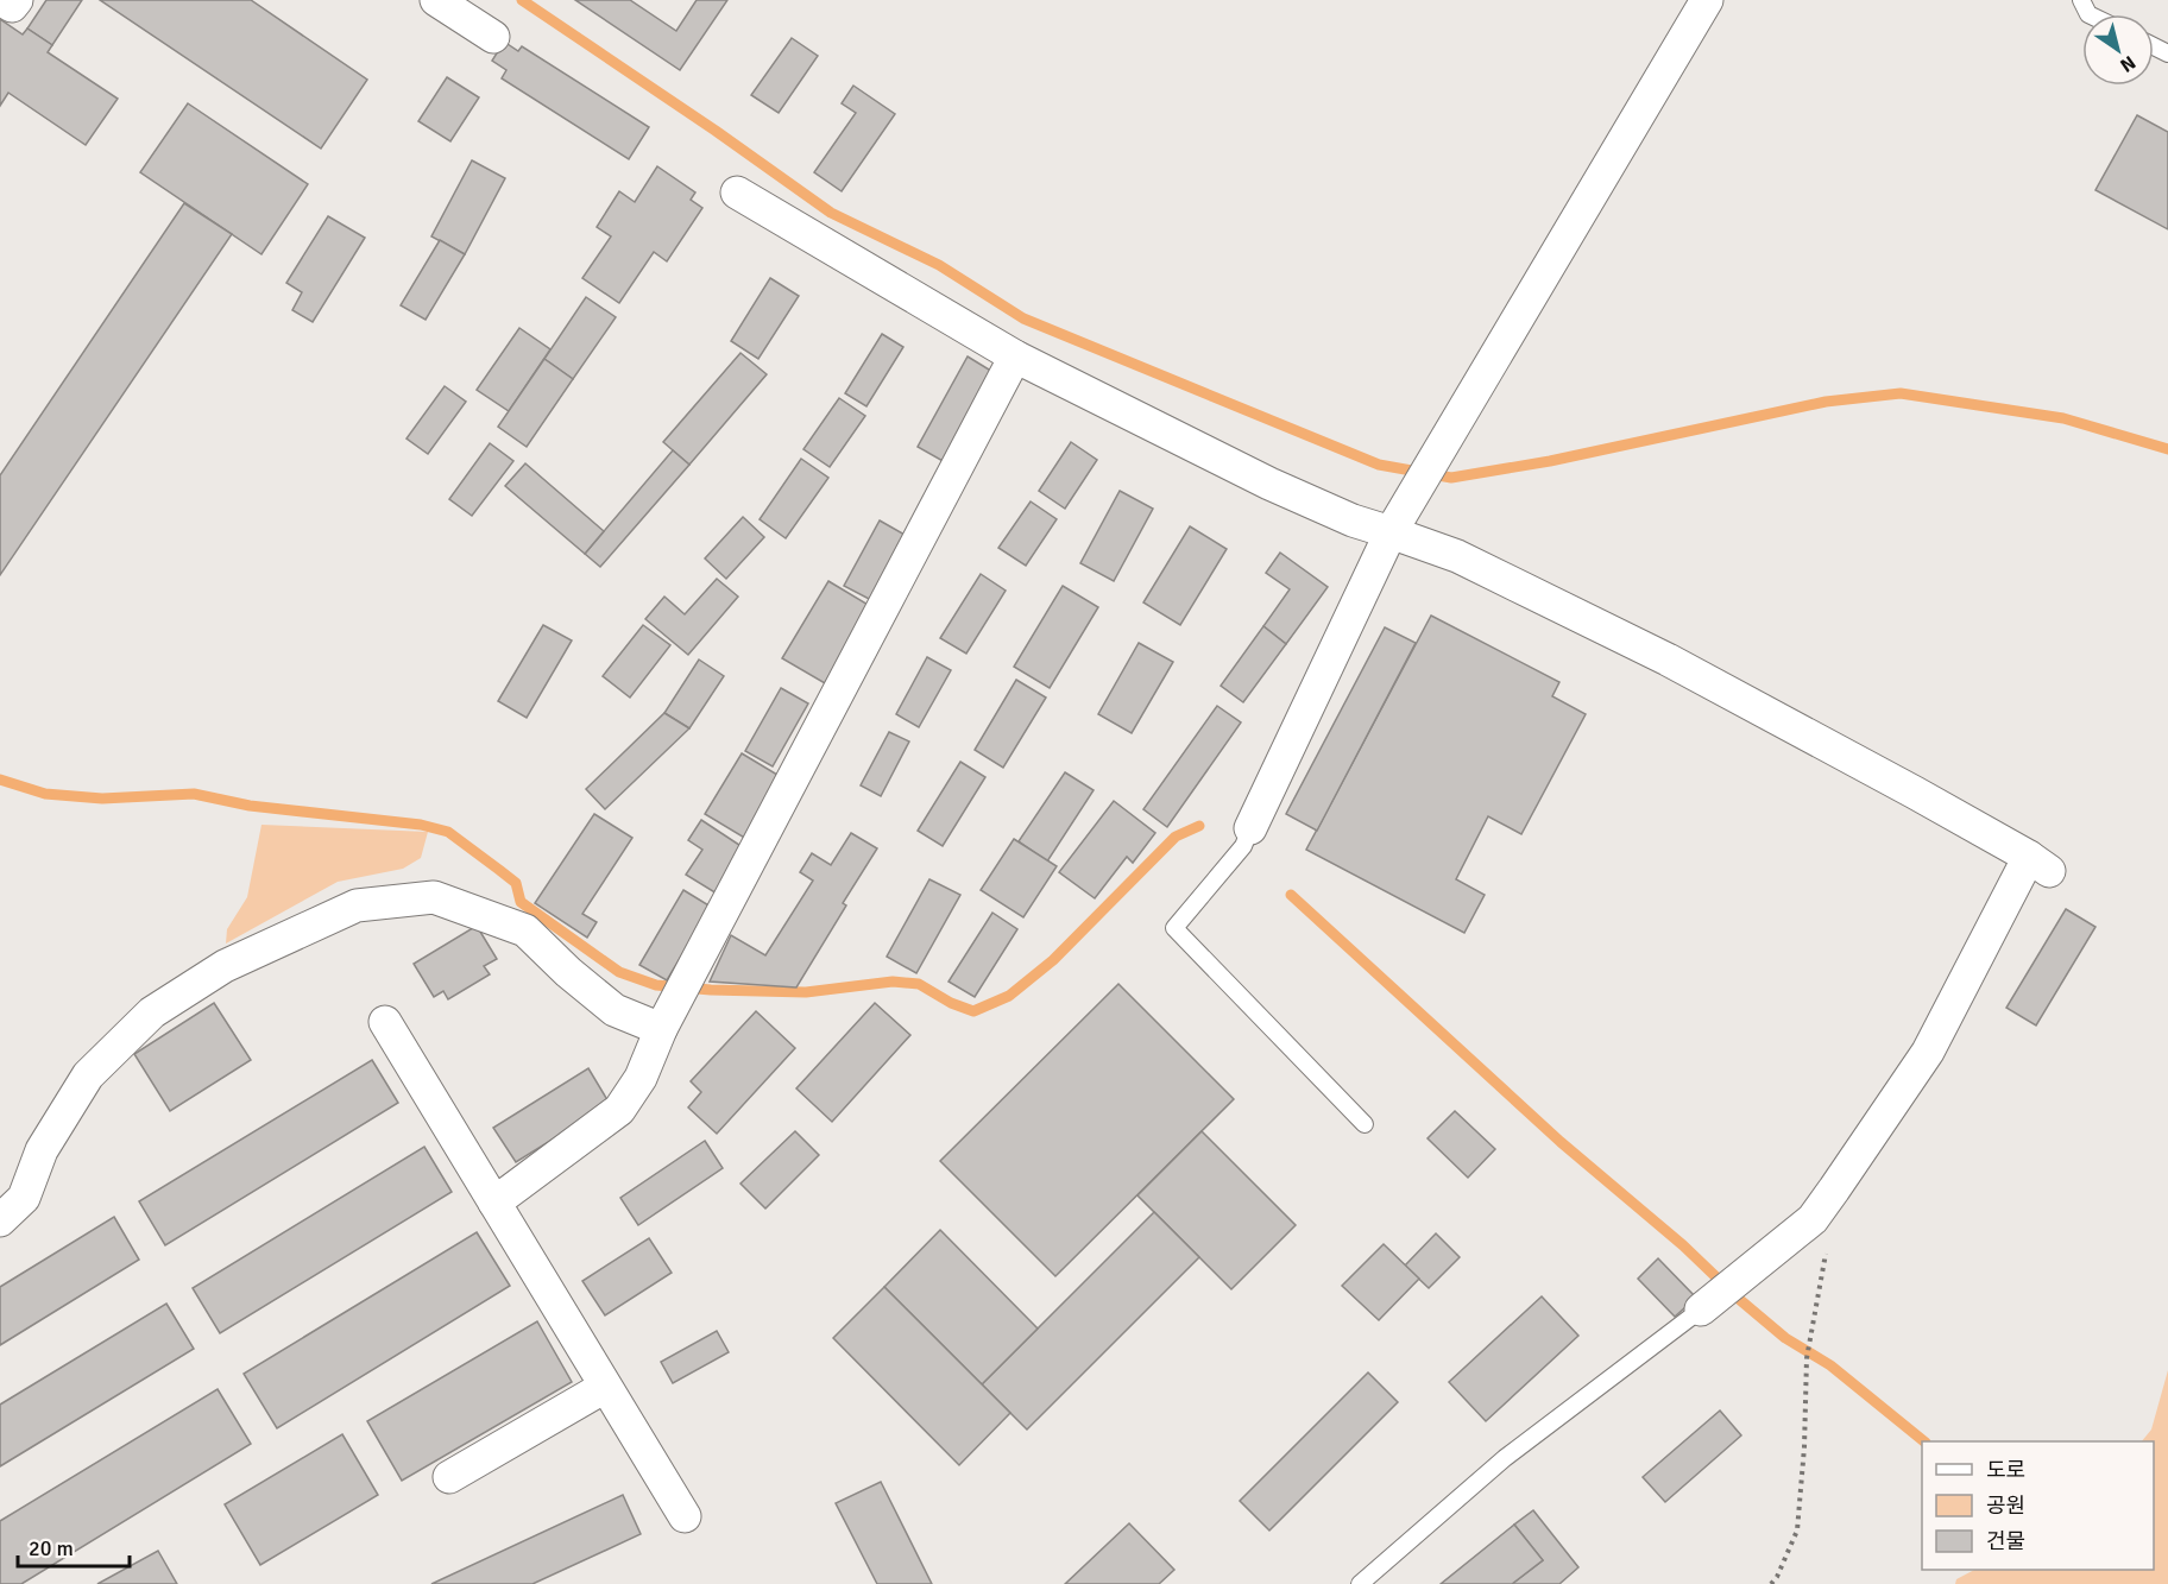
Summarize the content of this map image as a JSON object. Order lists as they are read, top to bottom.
{
  "legend": ["도로", "공원", "건물"],
  "scale_bar": "20 m",
  "north": "bottom right"
}
